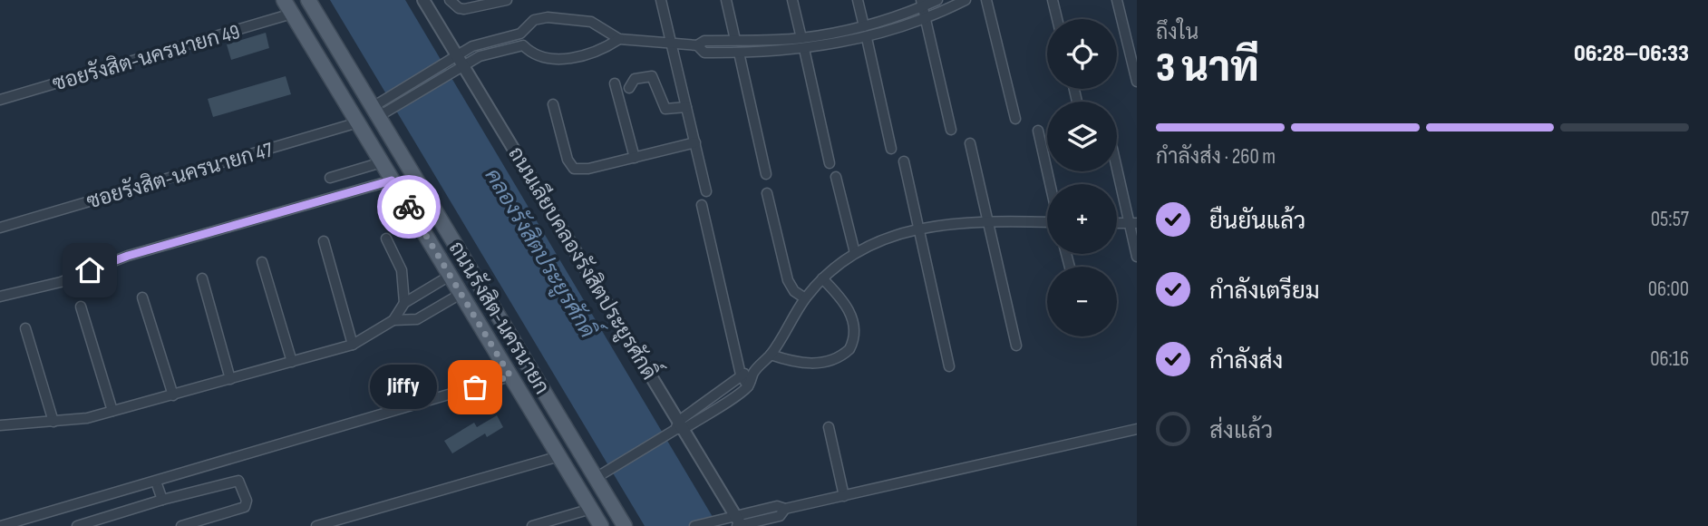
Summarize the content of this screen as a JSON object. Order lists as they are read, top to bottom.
{
  "streets": {
    "main road": ["ถนนรังสิต-นครนายก"],
    "street": ["ซอยรังสิต-นครนายก 49", "ซอยรังสิต-นครนายก 47", "ถนนเลียบคลองรังสิตประยูรศักดิ์"]
  },
  "crossings": [
    ["ซอยรังสิต-นครนายก 49", "ถนนรังสิต-นครนายก"],
    ["ซอยรังสิต-นครนายก 47", "ถนนรังสิต-นครนายก"]
  ],
  "water": ["คลองรังสิตประยูรศักดิ์"],
  "places": ["Jiffy"],
  "page": {
    "heading": ["3 นาที", "ถึงใน", "06:28–06:33"],
    "map_buttons": ["+", "−"],
    "bar": "กำลังส่ง · 260 m",
    "list": [
      ["ยืนยันแล้ว", "05:57"],
      ["กำลังเตรียม", "06:00"],
      ["กำลังส่ง", "06:16"],
      "ส่งแล้ว"
    ],
    "bubble": "Jiffy"
  }
}
